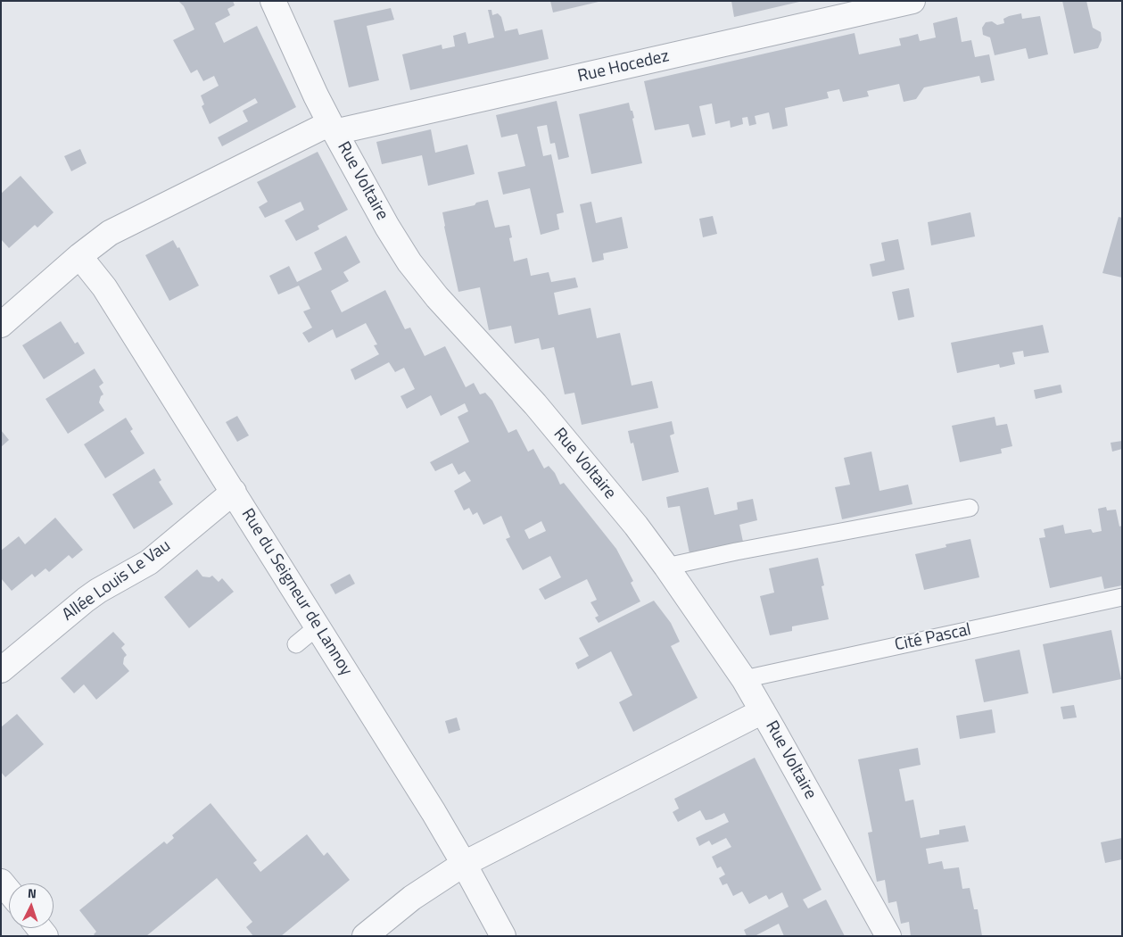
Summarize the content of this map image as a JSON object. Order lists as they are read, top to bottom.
{
  "streets": {
    "street": [
      "Rue Hocedez",
      "Rue Voltaire",
      "Allée Louis Le Vau",
      "Rue du Seigneur de Lannoy"
    ],
    "lane": ["Cité Pascal"]
  },
  "crossings": [
    ["Rue Hocedez", "Rue Voltaire"],
    ["Rue Hocedez", "Rue du Seigneur de Lannoy"],
    ["Rue Voltaire", "Cité Pascal"],
    ["Allée Louis Le Vau", "Rue du Seigneur de Lannoy"]
  ],
  "north": "top"
}
